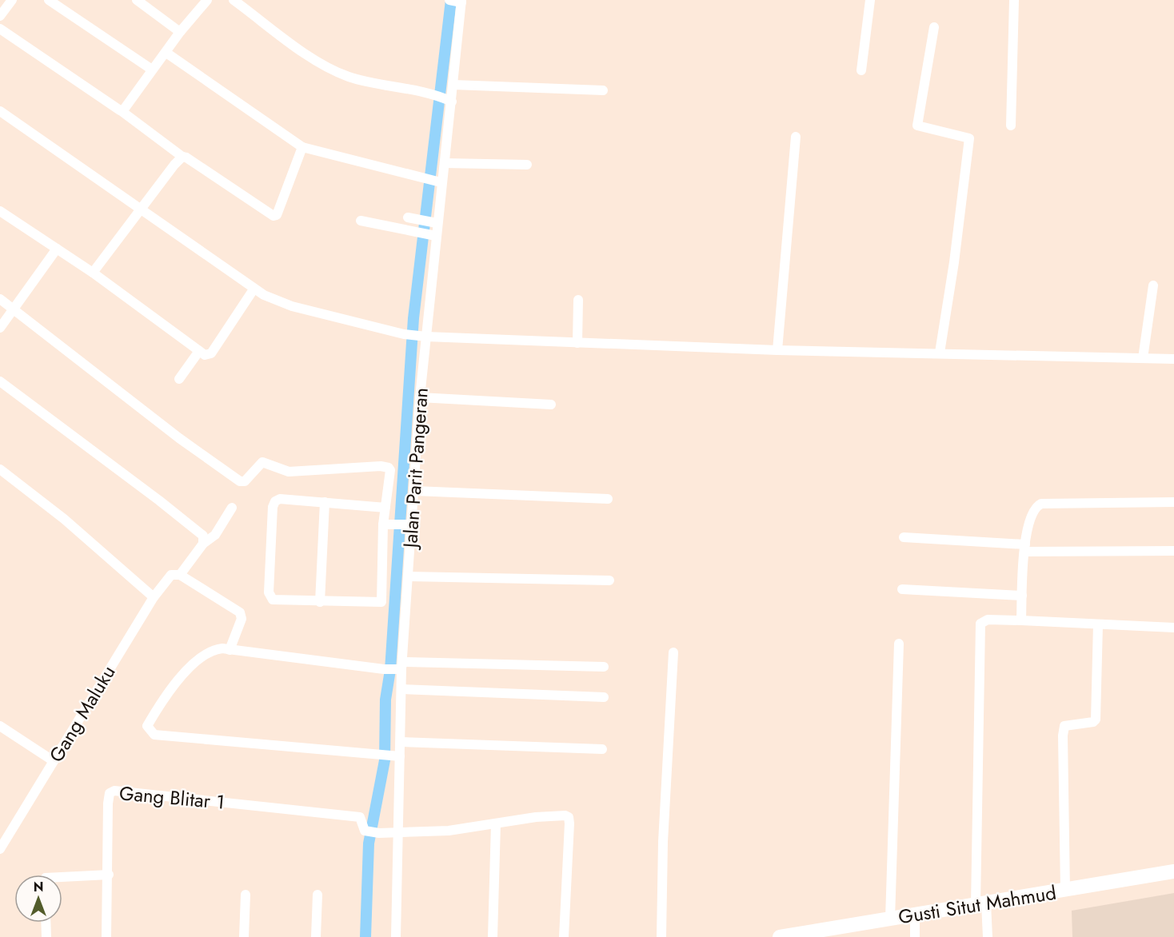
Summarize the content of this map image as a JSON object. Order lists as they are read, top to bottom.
{
  "streets": {
    "highway": ["Gusti Situt Mahmud"],
    "street": ["Jalan Parit Pangeran", "Gang Maluku", "Gang Blitar 1"]
  },
  "crossings": [
    ["Jalan Parit Pangeran", "Gang Blitar 1"]
  ],
  "north": "top"
}
